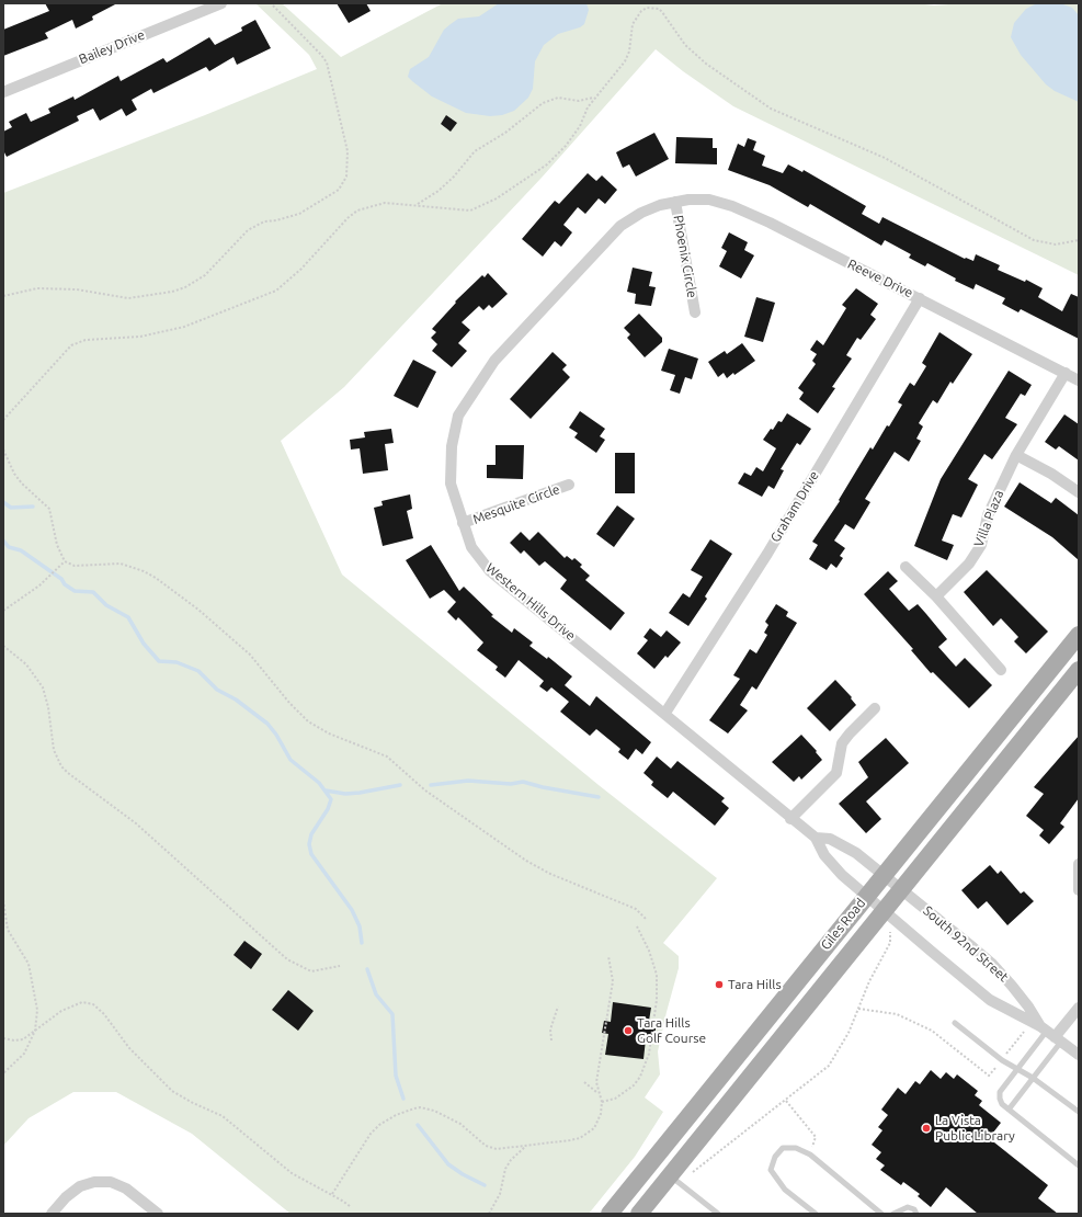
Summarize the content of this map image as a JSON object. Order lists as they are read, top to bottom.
{
  "streets": {
    "main road": ["Giles Road"],
    "street": [
      "Bailey Drive",
      "Phoenix Circle",
      "Reeve Drive",
      "Mesquite Circle",
      "Graham Drive",
      "Villa Plaza",
      "Western Hills Drive",
      "South 92nd Street"
    ]
  },
  "crossings": [
    ["Phoenix Circle", "Reeve Drive"],
    ["Phoenix Circle", "Western Hills Drive"],
    ["Reeve Drive", "Graham Drive"],
    ["Reeve Drive", "Villa Plaza"],
    ["Reeve Drive", "Western Hills Drive"],
    ["Mesquite Circle", "Western Hills Drive"],
    ["Graham Drive", "Western Hills Drive"],
    ["Western Hills Drive", "Giles Road"],
    ["Western Hills Drive", "South 92nd Street"],
    ["Giles Road", "South 92nd Street"]
  ],
  "places": ["Tara Hills", "Tara Hills Golf Course", "La Vista Public Library"]
}
